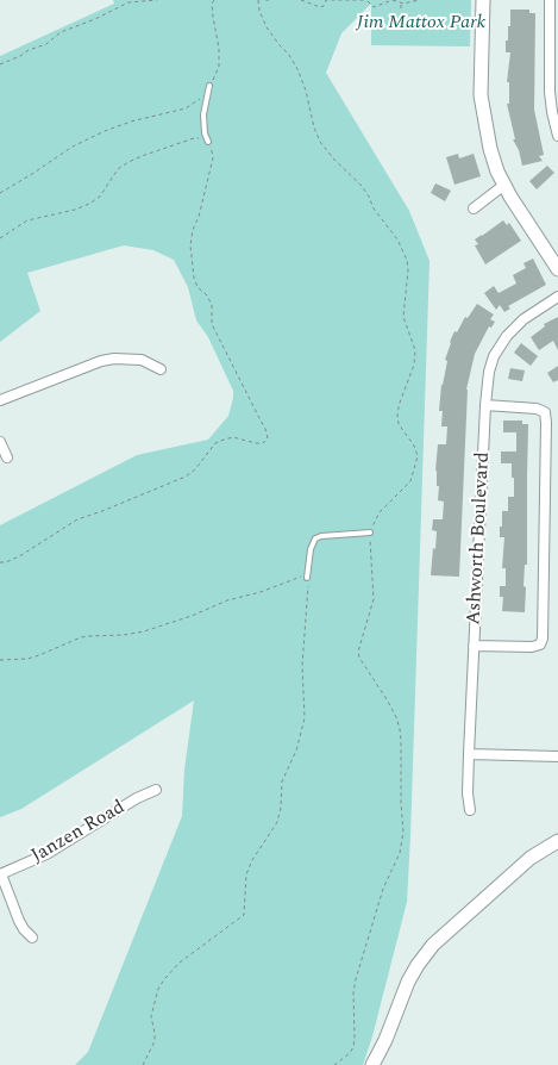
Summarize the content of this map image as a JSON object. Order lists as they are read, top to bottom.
{
  "streets": {
    "street": ["Ashworth Boulevard", "Janzen Road"]
  },
  "parks": ["Jim Mattox Park"]
}
